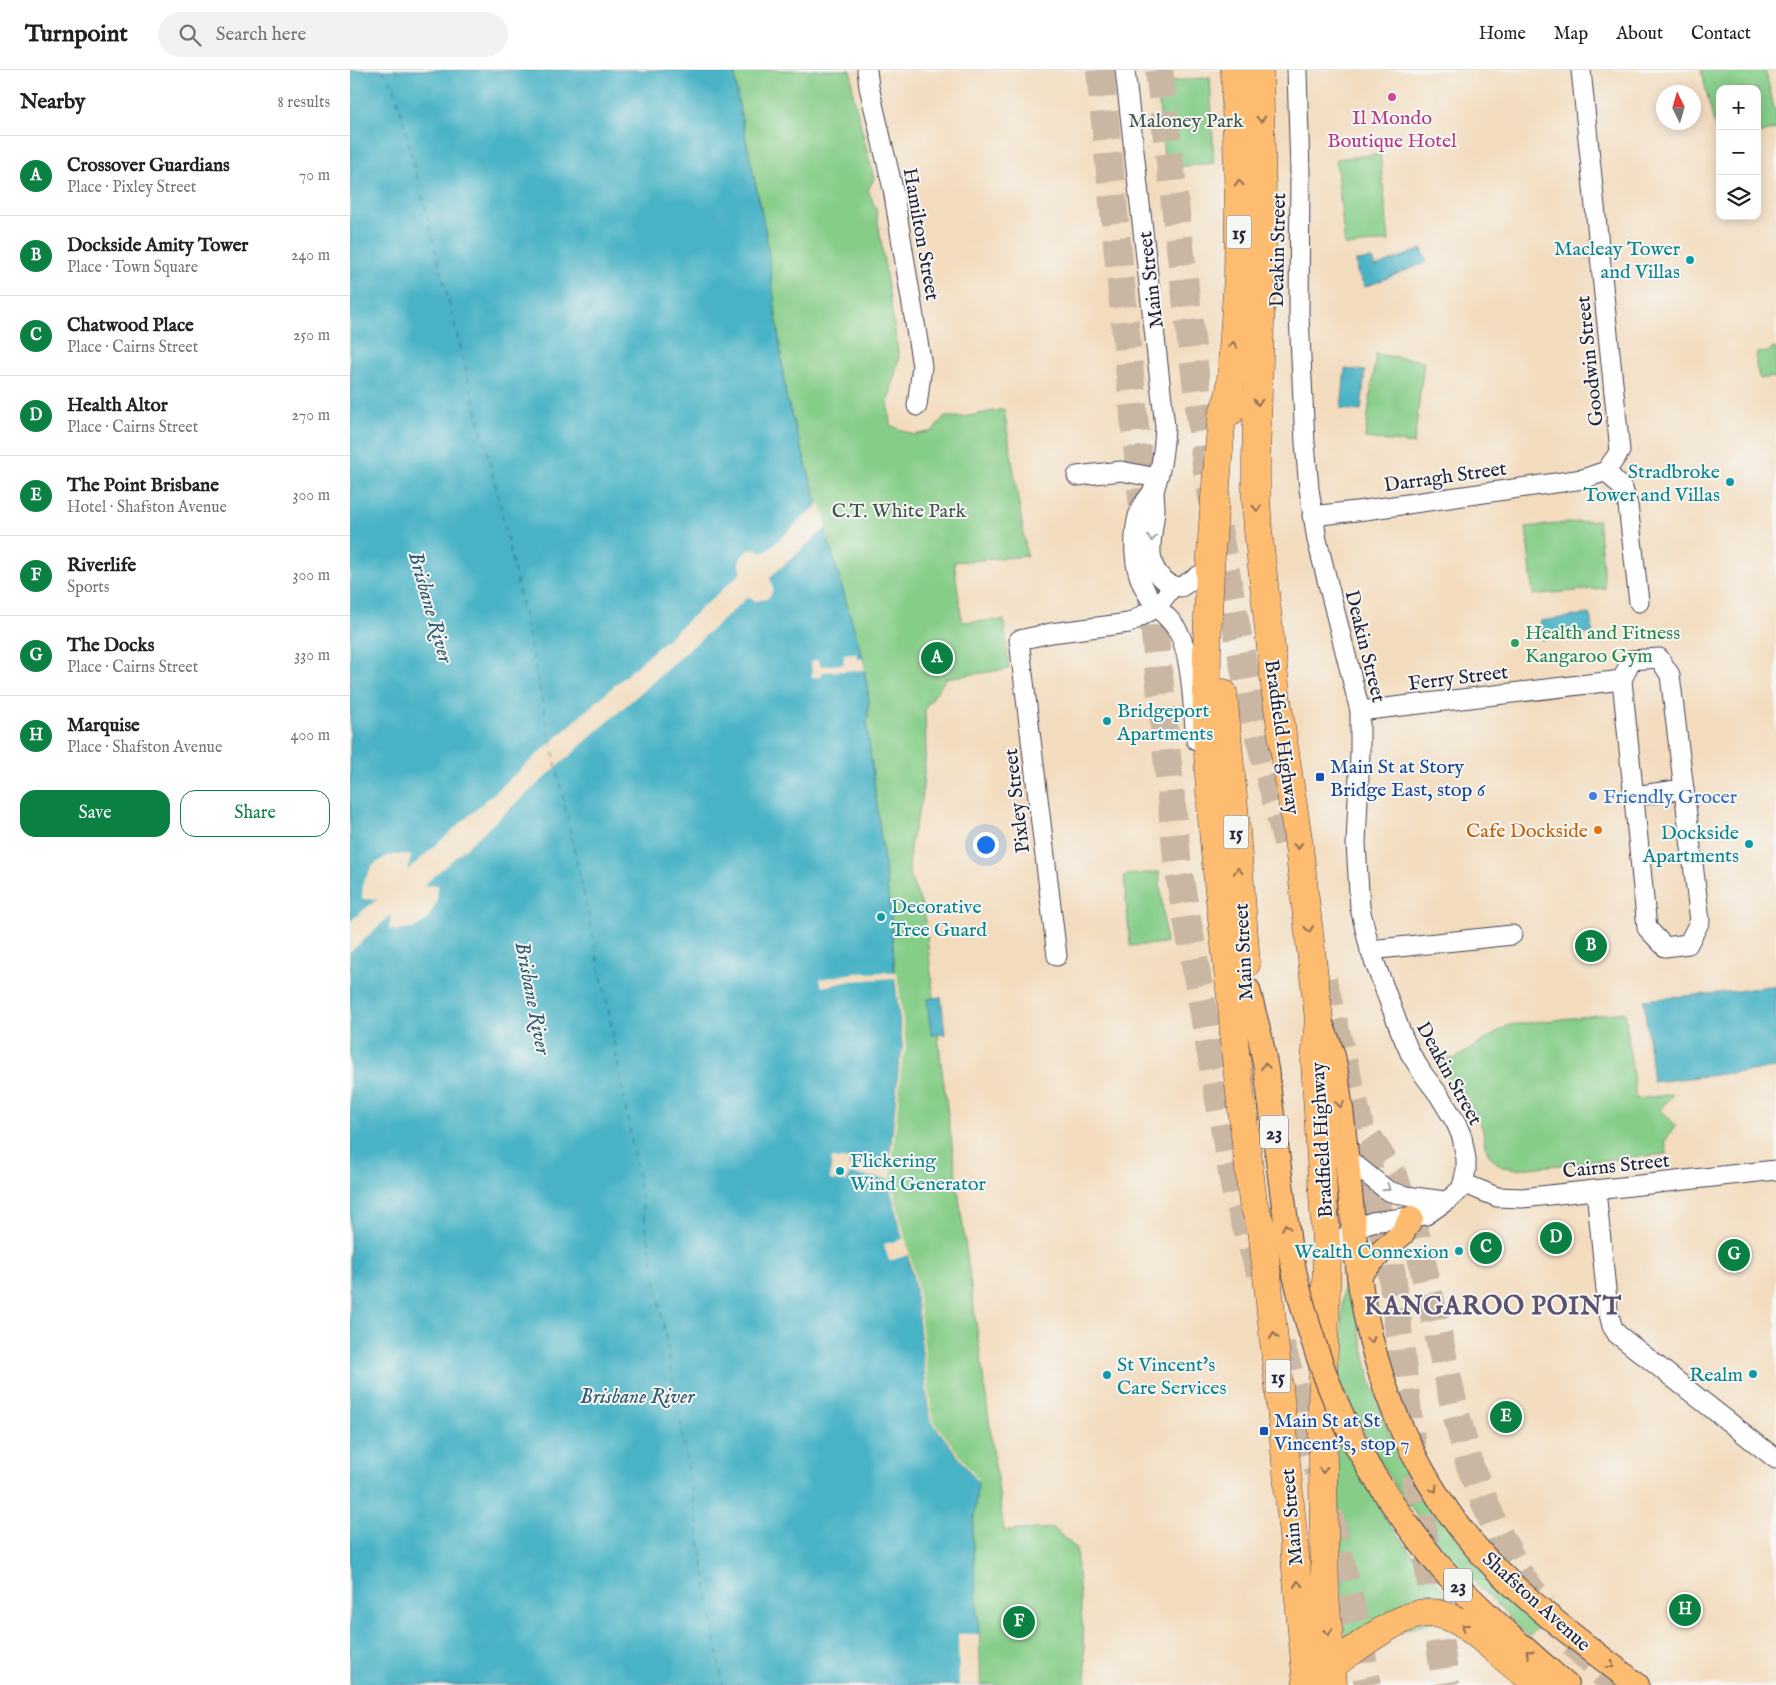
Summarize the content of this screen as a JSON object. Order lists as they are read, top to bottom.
{
  "streets": {
    "highway": ["15", "Main Street", "Bradfield Highway"],
    "main road": ["23", "Shafston Avenue"],
    "street": [
      "Hamilton Street",
      "Deakin Street",
      "Goodwin Street",
      "Darragh Street",
      "Ferry Street",
      "Pixley Street",
      "Cairns Street"
    ]
  },
  "crossings": [
    ["Deakin Street", "Darragh Street"],
    ["Deakin Street", "Ferry Street"],
    ["Deakin Street", "Cairns Street"],
    ["Main Street", "Bradfield Highway"],
    ["Main Street", "Pixley Street"],
    ["Main Street", "Shafston Avenue"],
    ["Goodwin Street", "Darragh Street"],
    ["Bradfield Highway", "Shafston Avenue"]
  ],
  "districts": ["KANGAROO POINT"],
  "water": ["Brisbane River"],
  "parks": ["Maloney Park", "C.T. White Park"],
  "places": {
    "other": [
      "Il Mondo Boutique Hotel",
      "Macleay Tower and Villas",
      "Stradbroke Tower and Villas",
      "Health and Fitness Kangaroo Gym",
      "Bridgeport Apartments",
      "Friendly Grocer",
      "Cafe Dockside",
      "Dockside Apartments",
      "Decorative Tree Guard",
      "Flickering Wind Generator",
      "Wealth Connexion",
      "Realm",
      "St Vincent's Care Services"
    ],
    "transit": ["Main St at Story Bridge East, stop 6", "Main St at St Vincent's, stop 7"]
  },
  "north": "top",
  "page": {
    "header": "Turnpoint",
    "search": "Search here",
    "nav": [
      "Home",
      "Map",
      "About",
      "Contact"
    ],
    "heading": ["Nearby", "8 results"],
    "map_buttons": ["+", "−"],
    "list": [
      {
        "mark": "A",
        "name": "Crossover Guardians",
        "note": "Place · Pixley Street",
        "value": "70 m"
      },
      {
        "mark": "B",
        "name": "Dockside Amity Tower",
        "note": "Place · Town Square",
        "value": "240 m"
      },
      {
        "mark": "C",
        "name": "Chatwood Place",
        "note": "Place · Cairns Street",
        "value": "250 m"
      },
      {
        "mark": "D",
        "name": "Health Altor",
        "note": "Place · Cairns Street",
        "value": "270 m"
      },
      {
        "mark": "E",
        "name": "The Point Brisbane",
        "note": "Hotel · Shafston Avenue",
        "value": "300 m"
      },
      {
        "mark": "F",
        "name": "Riverlife",
        "note": "Sports",
        "value": "300 m"
      },
      {
        "mark": "G",
        "name": "The Docks",
        "note": "Place · Cairns Street",
        "value": "330 m"
      },
      {
        "mark": "H",
        "name": "Marquise",
        "note": "Place · Shafston Avenue",
        "value": "400 m"
      }
    ],
    "pins": [
      "A",
      "B",
      "D",
      "C",
      "G",
      "E",
      "H",
      "F"
    ],
    "buttons": ["Save", "Share"]
  }
}
